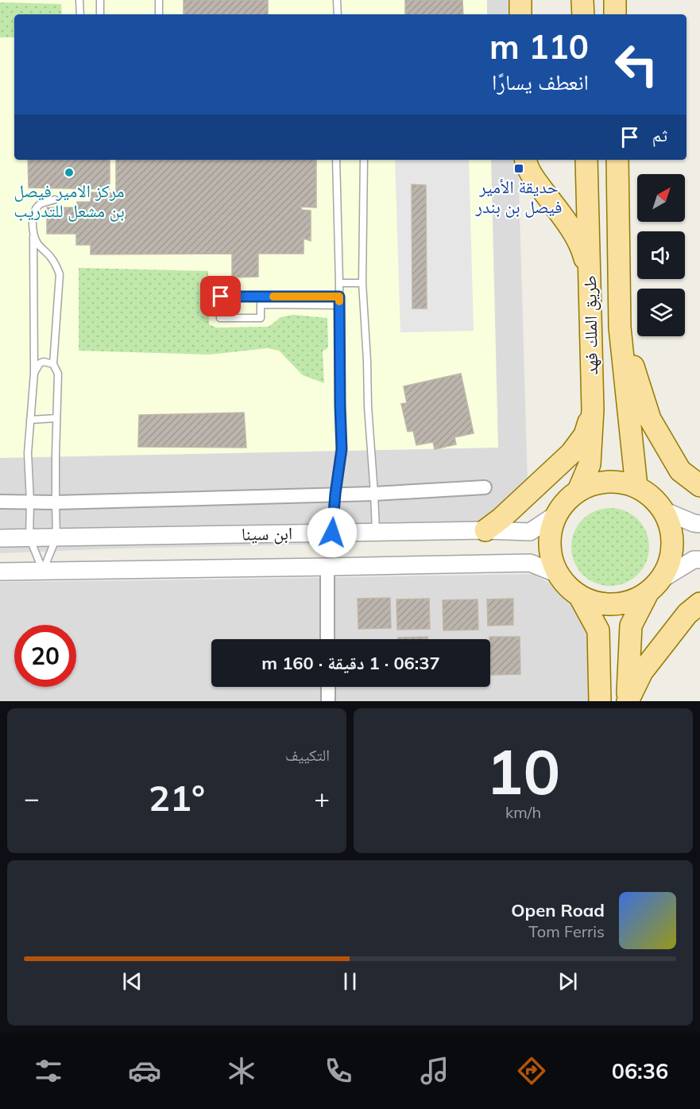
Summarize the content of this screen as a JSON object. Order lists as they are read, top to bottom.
{
  "streets": {
    "main road": ["طريق الملك فهد"],
    "street": ["ابن سينا"]
  },
  "crossings": [
    ["طريق الملك فهد", "ابن سينا"]
  ],
  "places": {
    "transit": ["حديقة الأمير فيصل بن بندر"],
    "other": ["مركز الامير فيصل بن مشعل للتدريب"]
  },
  "north": "top right",
  "page": {
    "turn": ["110 m", "انعطف يسارًا"],
    "then": "ثم",
    "limit": "20",
    "trip": "06:37 · 1 دقيقة · 160 m",
    "tile": [
      ["10", "km/h"],
      "التكييف"
    ],
    "heat": ["−", "21°", "+"],
    "song": ["Open Road", "Tom Ferris"],
    "tabs": "06:36"
  }
}
